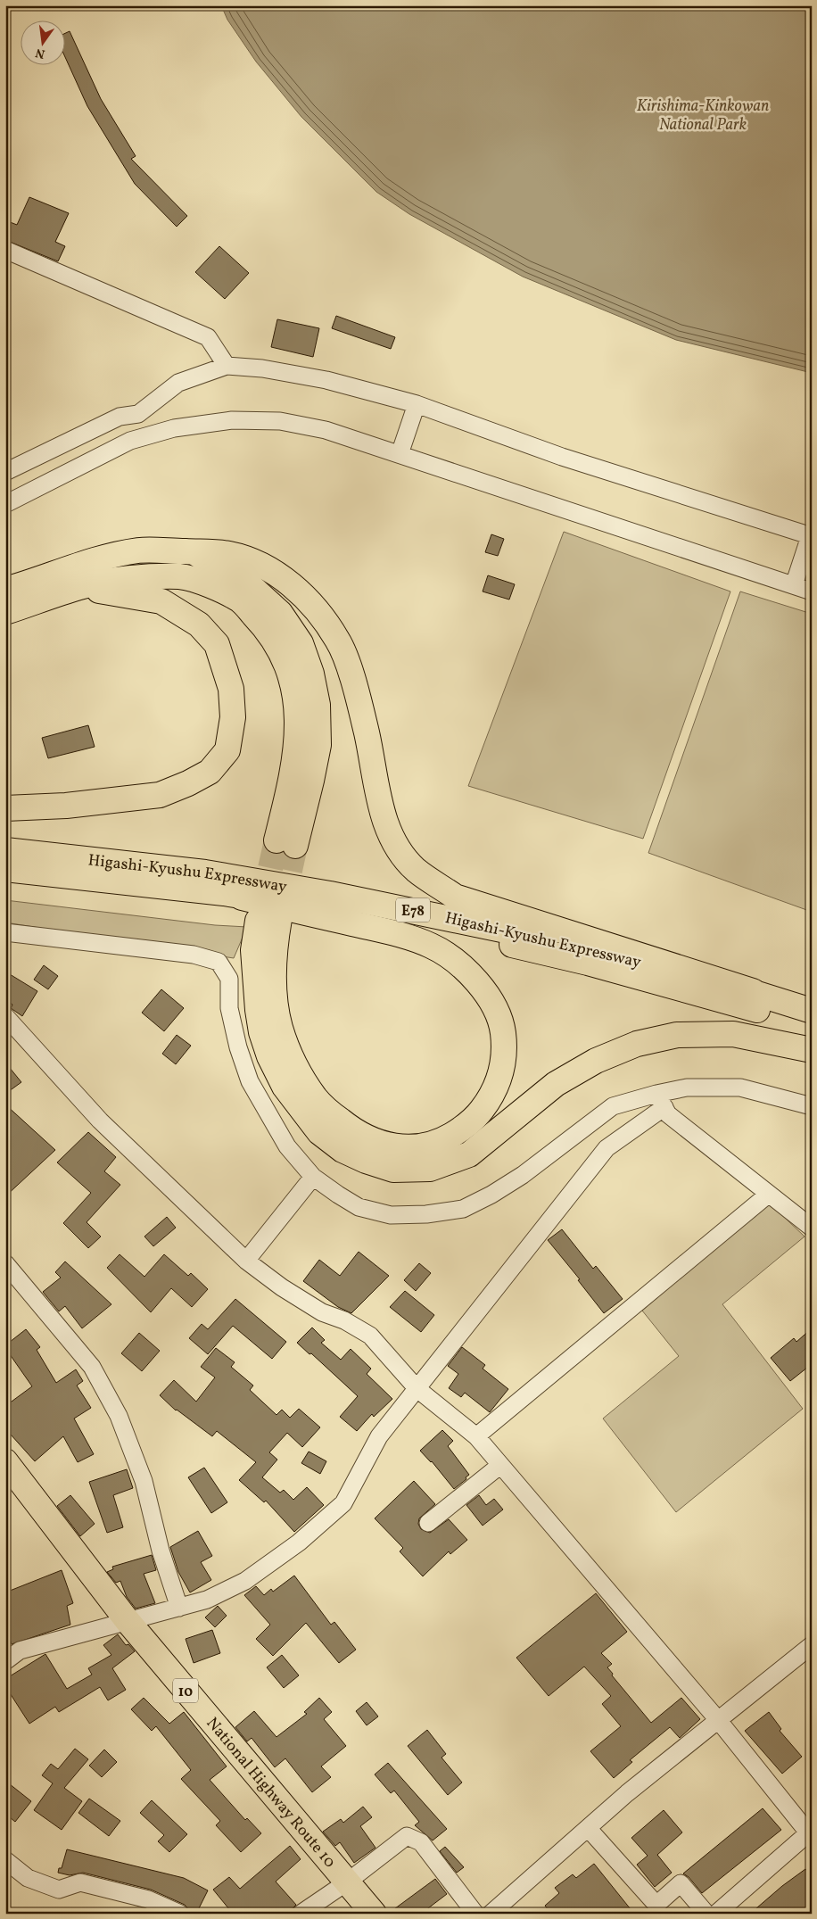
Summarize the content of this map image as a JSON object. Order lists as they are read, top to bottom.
{
  "streets": {
    "highway": [
      "Higashi-Kyushu Expressway",
      "E78",
      "10",
      "National Highway Route 10"
    ]
  },
  "parks": ["Kirishima-Kinkowan National Park"],
  "north": "bottom"
}
